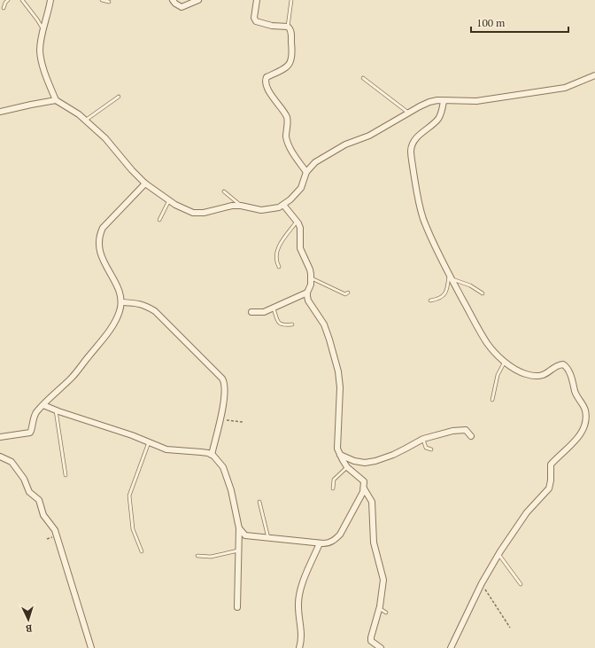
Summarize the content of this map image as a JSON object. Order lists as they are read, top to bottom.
{
  "scale_bar": "100 m",
  "north": "bottom"
}
